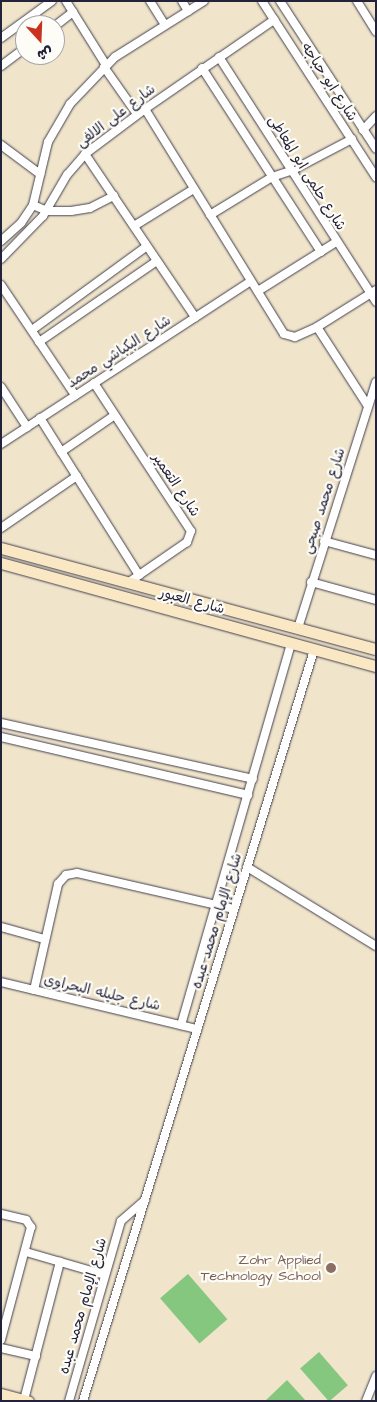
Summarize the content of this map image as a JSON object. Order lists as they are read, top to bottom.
{
  "streets": {
    "street": [
      "شارع ابو حباجه",
      "شارع على الالفى",
      "شارع حلمى ابو المعاطى",
      "شارع البكباشي محمد",
      "شارع التعمير",
      "شارع محمد صبحى",
      "شارع العبور",
      "شارع الإمام محمد عبده",
      "شارع جليله البحراوى"
    ]
  },
  "crossings": [
    ["شارع ابو حباجه", "شارع على الالفى"],
    ["شارع على الالفى", "شارع حلمى ابو المعاطى"],
    ["شارع البكباشي محمد", "شارع التعمير"],
    ["شارع التعمير", "شارع العبور"],
    ["شارع محمد صبحى", "شارع العبور"],
    ["شارع العبور", "شارع الإمام محمد عبده"],
    ["شارع الإمام محمد عبده", "شارع جليله البحراوى"]
  ],
  "places": ["Zohr Applied Technology School"],
  "north": "bottom"
}
